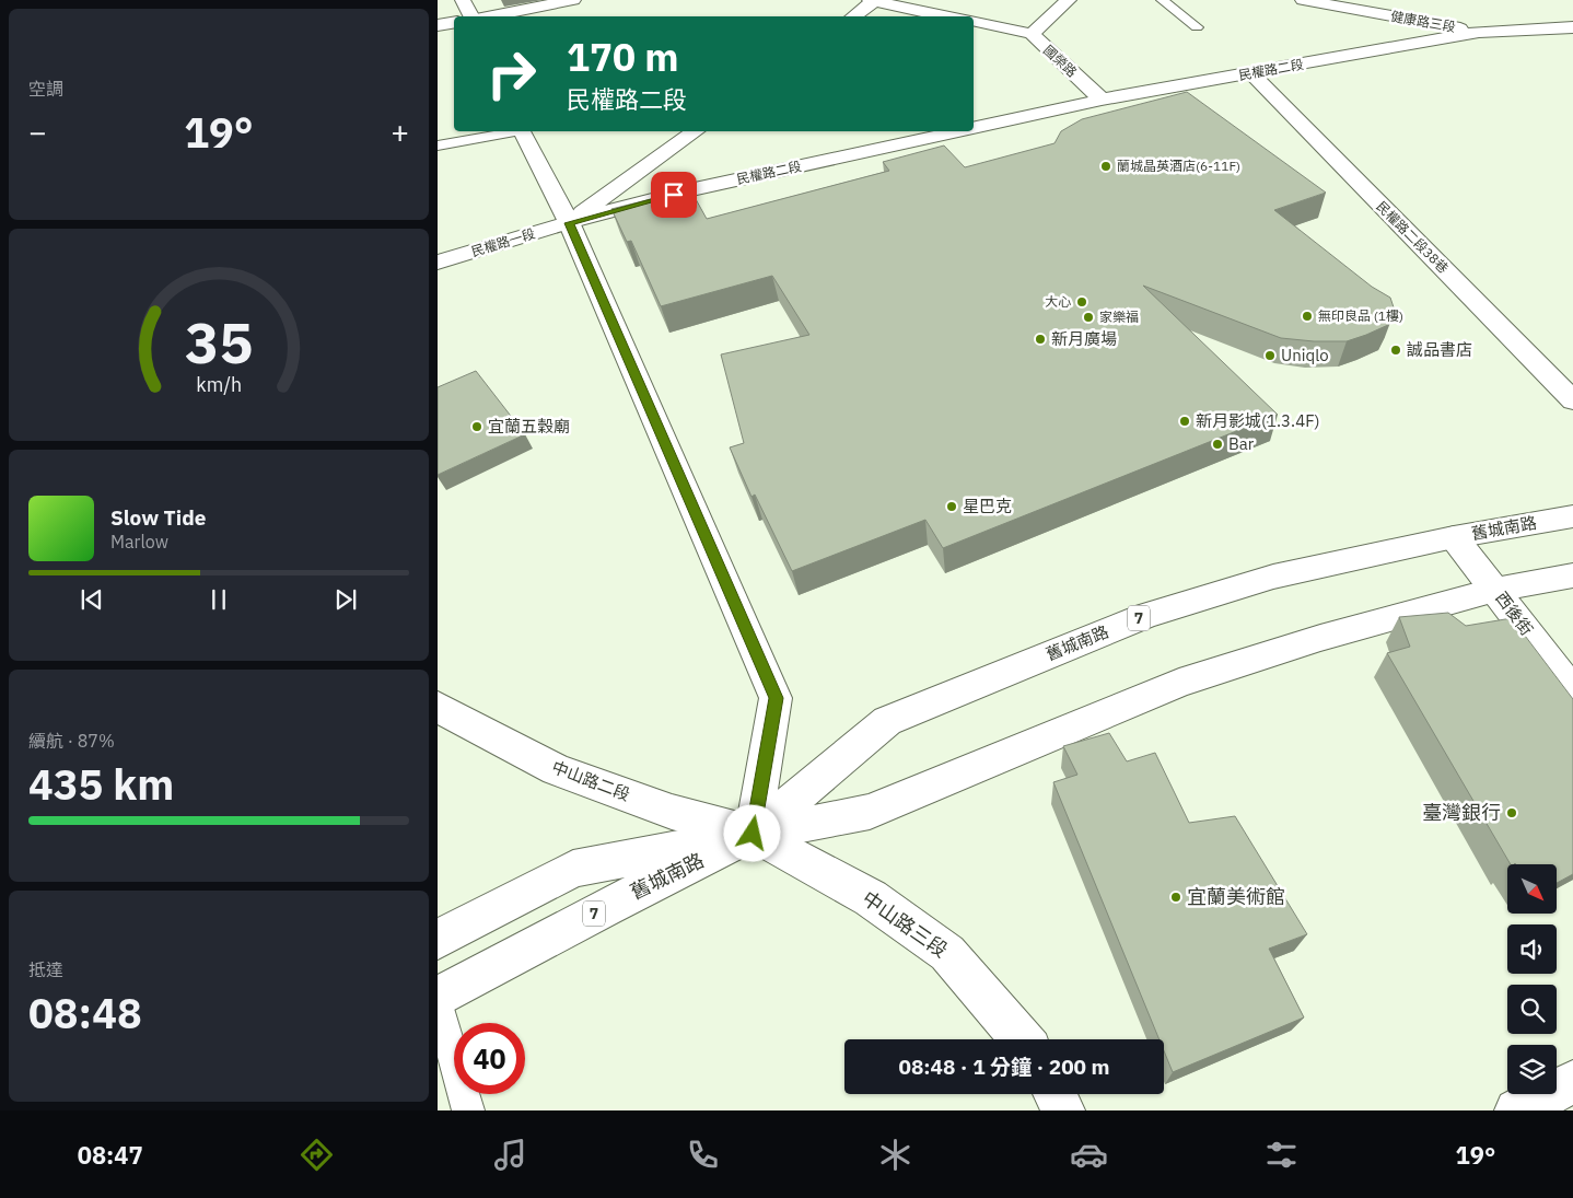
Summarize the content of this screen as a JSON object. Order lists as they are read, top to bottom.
{
  "streets": {
    "street": [
      "健康路三段",
      "國榮路",
      "民權路二段",
      "民權路二段38巷",
      "民權路一段",
      "舊城南路",
      "西後街",
      "7",
      "中山路二段",
      "中山路三段"
    ]
  },
  "crossings": [
    ["健康路三段", "民權路二段"],
    ["國榮路", "民權路二段"],
    ["民權路二段", "民權路二段38巷"],
    ["民權路二段", "民權路一段"],
    ["舊城南路", "西後街"],
    ["舊城南路", "中山路二段"],
    ["舊城南路", "中山路三段"],
    ["中山路二段", "中山路三段"]
  ],
  "places": [
    "蘭城晶英酒店(6-11F)",
    "大心",
    "無印良品 (1樓)",
    "家樂福",
    "新月廣場",
    "誠品書店",
    "Uniqlo",
    "新月影城(1.3.4F)",
    "宜蘭五穀廟",
    "Bar",
    "星巴克",
    "臺灣銀行",
    "宜蘭美術館"
  ],
  "north": "bottom right",
  "page": {
    "tile": [
      "空調",
      ["續航 · 87%", "435 km"],
      ["抵達", "08:48"]
    ],
    "turn": ["170 m", "民權路二段"],
    "heat": ["−", "19°", "+"],
    "song": ["Slow Tide", "Marlow"],
    "limit": "40",
    "trip": "08:48 · 1 分鐘 · 200 m",
    "tabs": ["08:47", "19°"],
    "gauge": ["35", "km/h"]
  }
}
